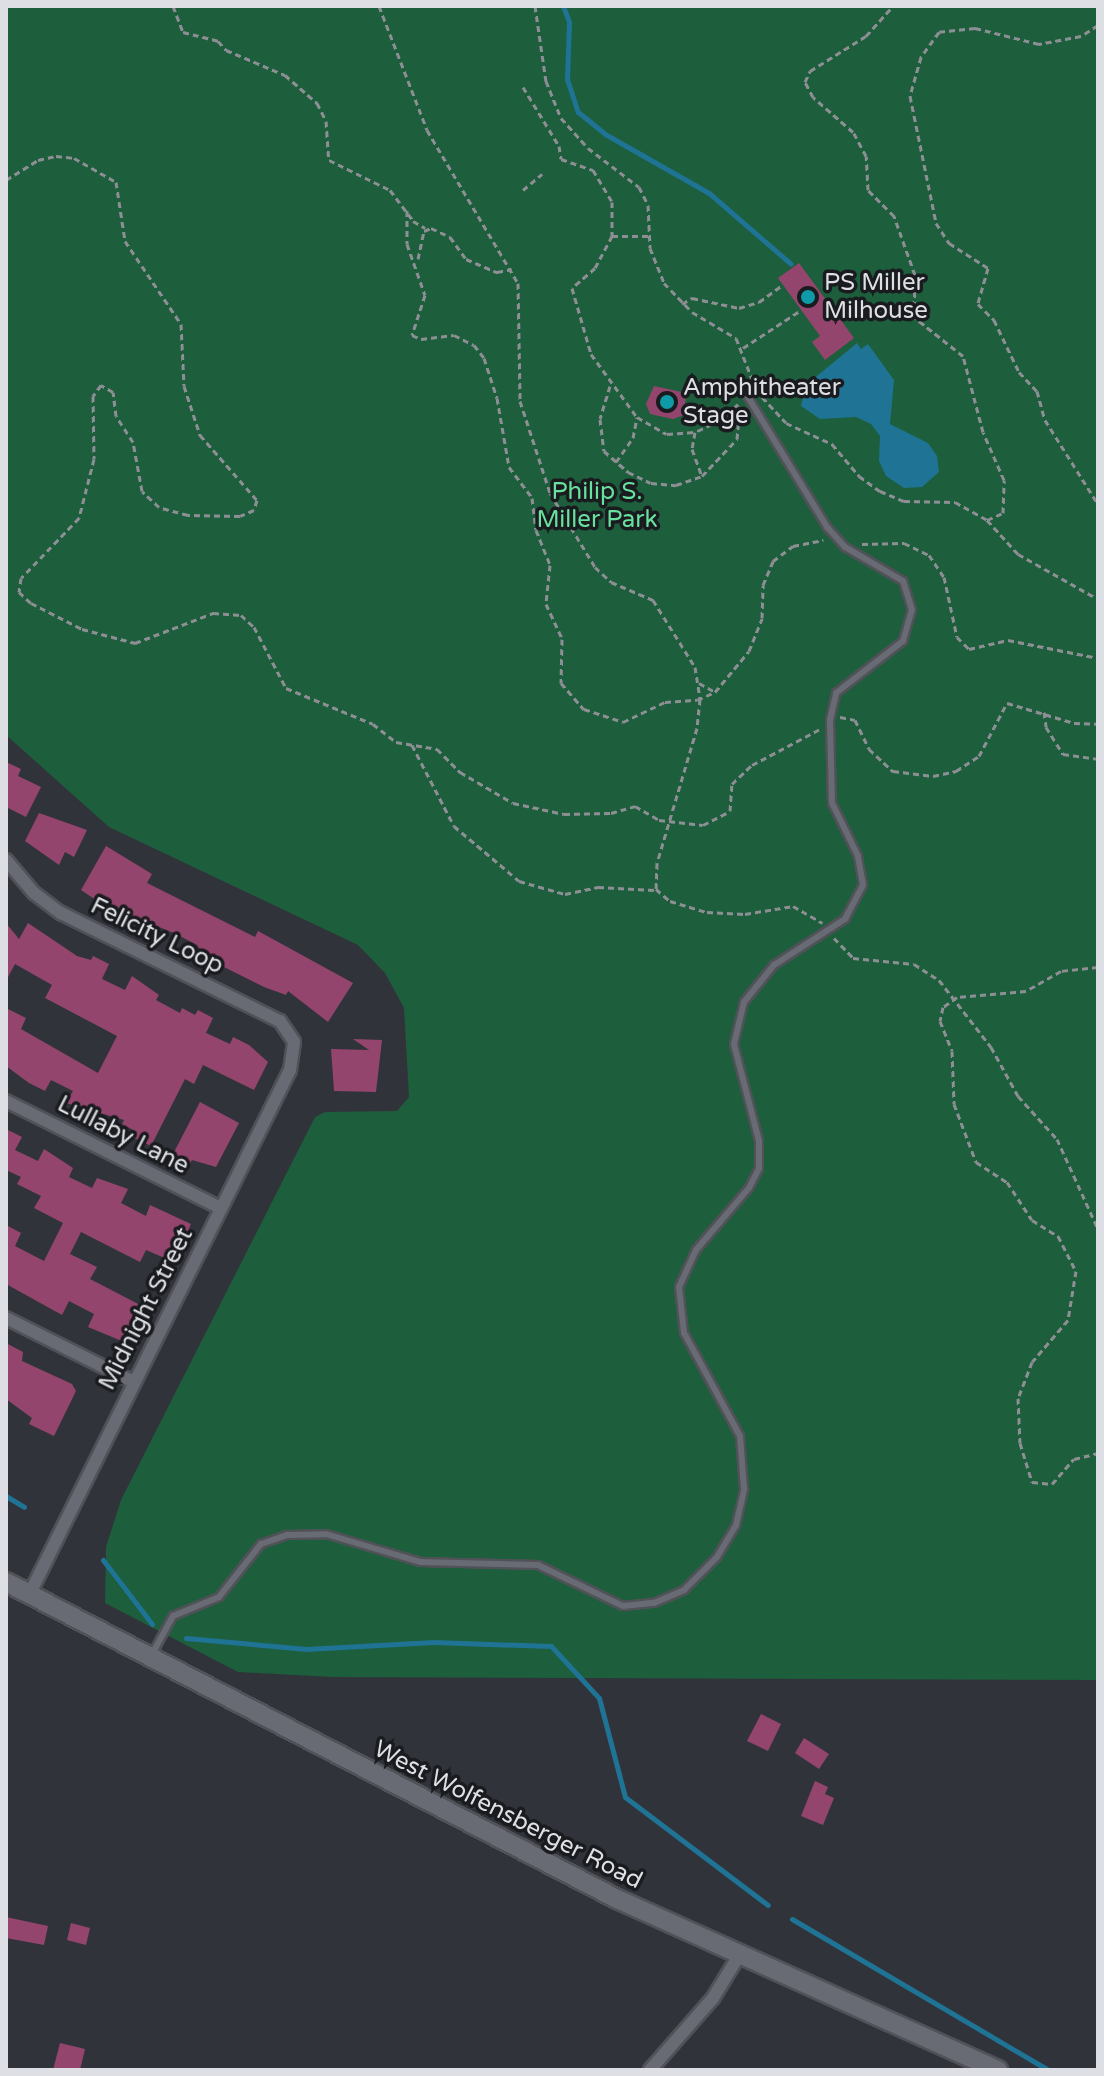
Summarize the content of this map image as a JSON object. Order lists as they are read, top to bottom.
{
  "streets": {
    "main road": ["West Wolfensberger Road"],
    "street": ["Felicity Loop", "Lullaby Lane", "Midnight Street"]
  },
  "crossings": [
    ["Felicity Loop", "Midnight Street"],
    ["Lullaby Lane", "Midnight Street"],
    ["Midnight Street", "West Wolfensberger Road"]
  ],
  "parks": ["Philip S. Miller Park"],
  "places": ["PS Miller Milhouse", "Amphitheater Stage"]
}
